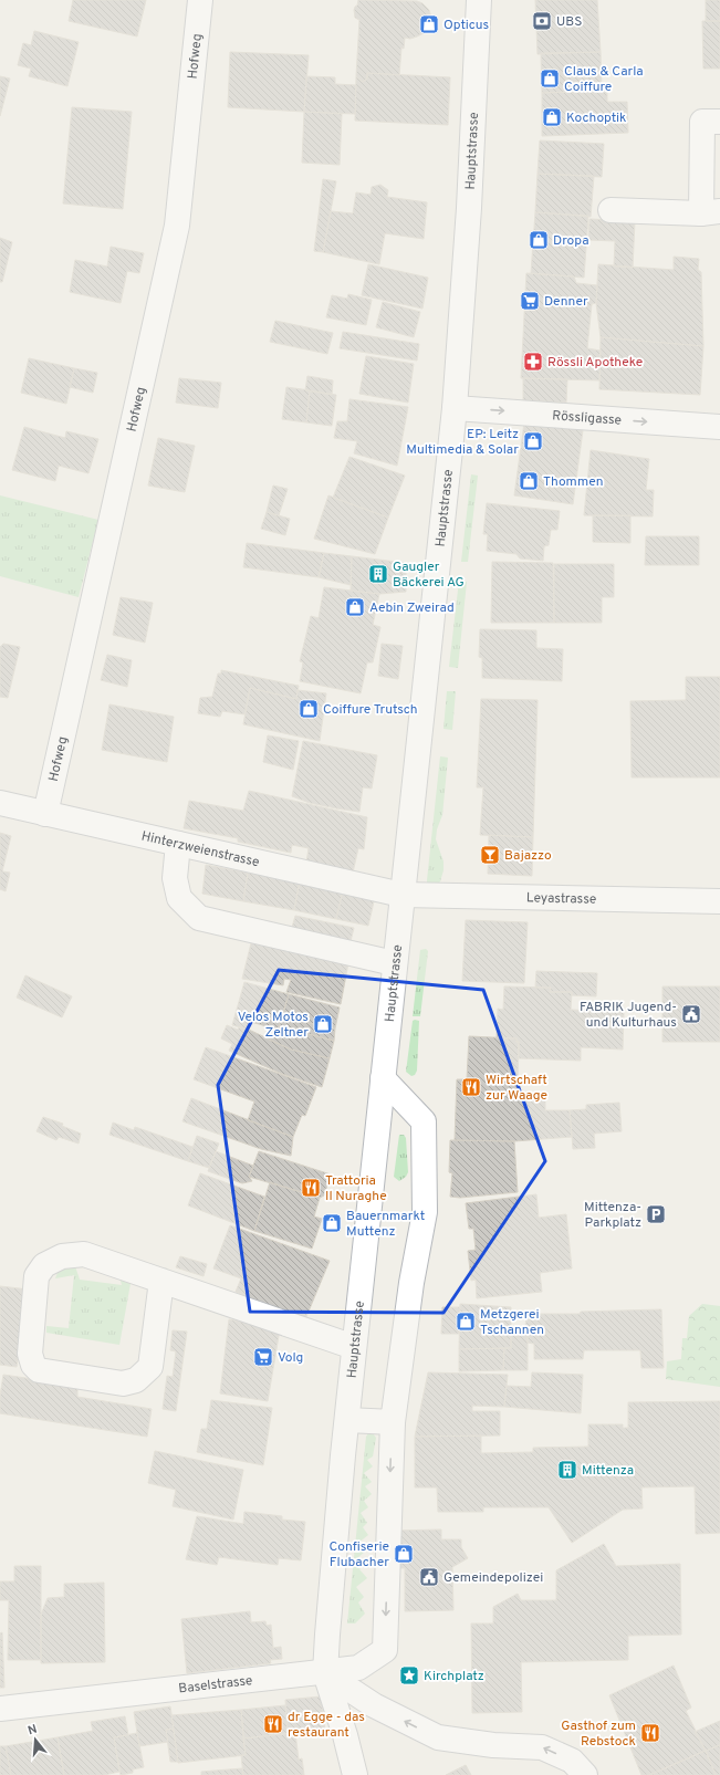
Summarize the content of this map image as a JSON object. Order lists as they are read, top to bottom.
{
  "streets": {
    "street": [
      "Hofweg",
      "Hauptstrasse",
      "Rössligasse",
      "Hinterzweienstrasse",
      "Leyastrasse",
      "Baselstrasse"
    ]
  },
  "crossings": [
    ["Hofweg", "Hinterzweienstrasse"],
    ["Hauptstrasse", "Rössligasse"],
    ["Hauptstrasse", "Hinterzweienstrasse"],
    ["Hauptstrasse", "Leyastrasse"],
    ["Hauptstrasse", "Baselstrasse"],
    ["Hinterzweienstrasse", "Leyastrasse"]
  ],
  "places": {
    "bank": ["UBS"],
    "shop": [
      "Opticus",
      "Claus & Carla Coiffure",
      "Kochoptik",
      "Dropa",
      "EP: Leitz Multimedia & Solar",
      "Thommen",
      "Aebin Zweirad",
      "Coiffure Trutsch",
      "Velos Motos Zeltner",
      "Bauernmarkt Muttenz",
      "Metzgerei Tschannen",
      "Confiserie Flubacher"
    ],
    "supermarket": ["Denner", "Volg"],
    "pharmacy": ["Rössli Apotheke"],
    "building": ["Gaugler Bäckerei AG", "Mittenza"],
    "bar": ["Bajazzo"],
    "public building": ["FABRIK Jugend- und Kulturhaus", "Gemeindepolizei"],
    "restaurant": [
      "Wirtschaft zur Waage",
      "Trattoria Il Nuraghe",
      "dr Egge - das restaurant",
      "Gasthof zum Rebstock"
    ],
    "parking": ["Mittenza- Parkplatz"],
    "place": ["Kirchplatz"]
  },
  "north": "top"
}
